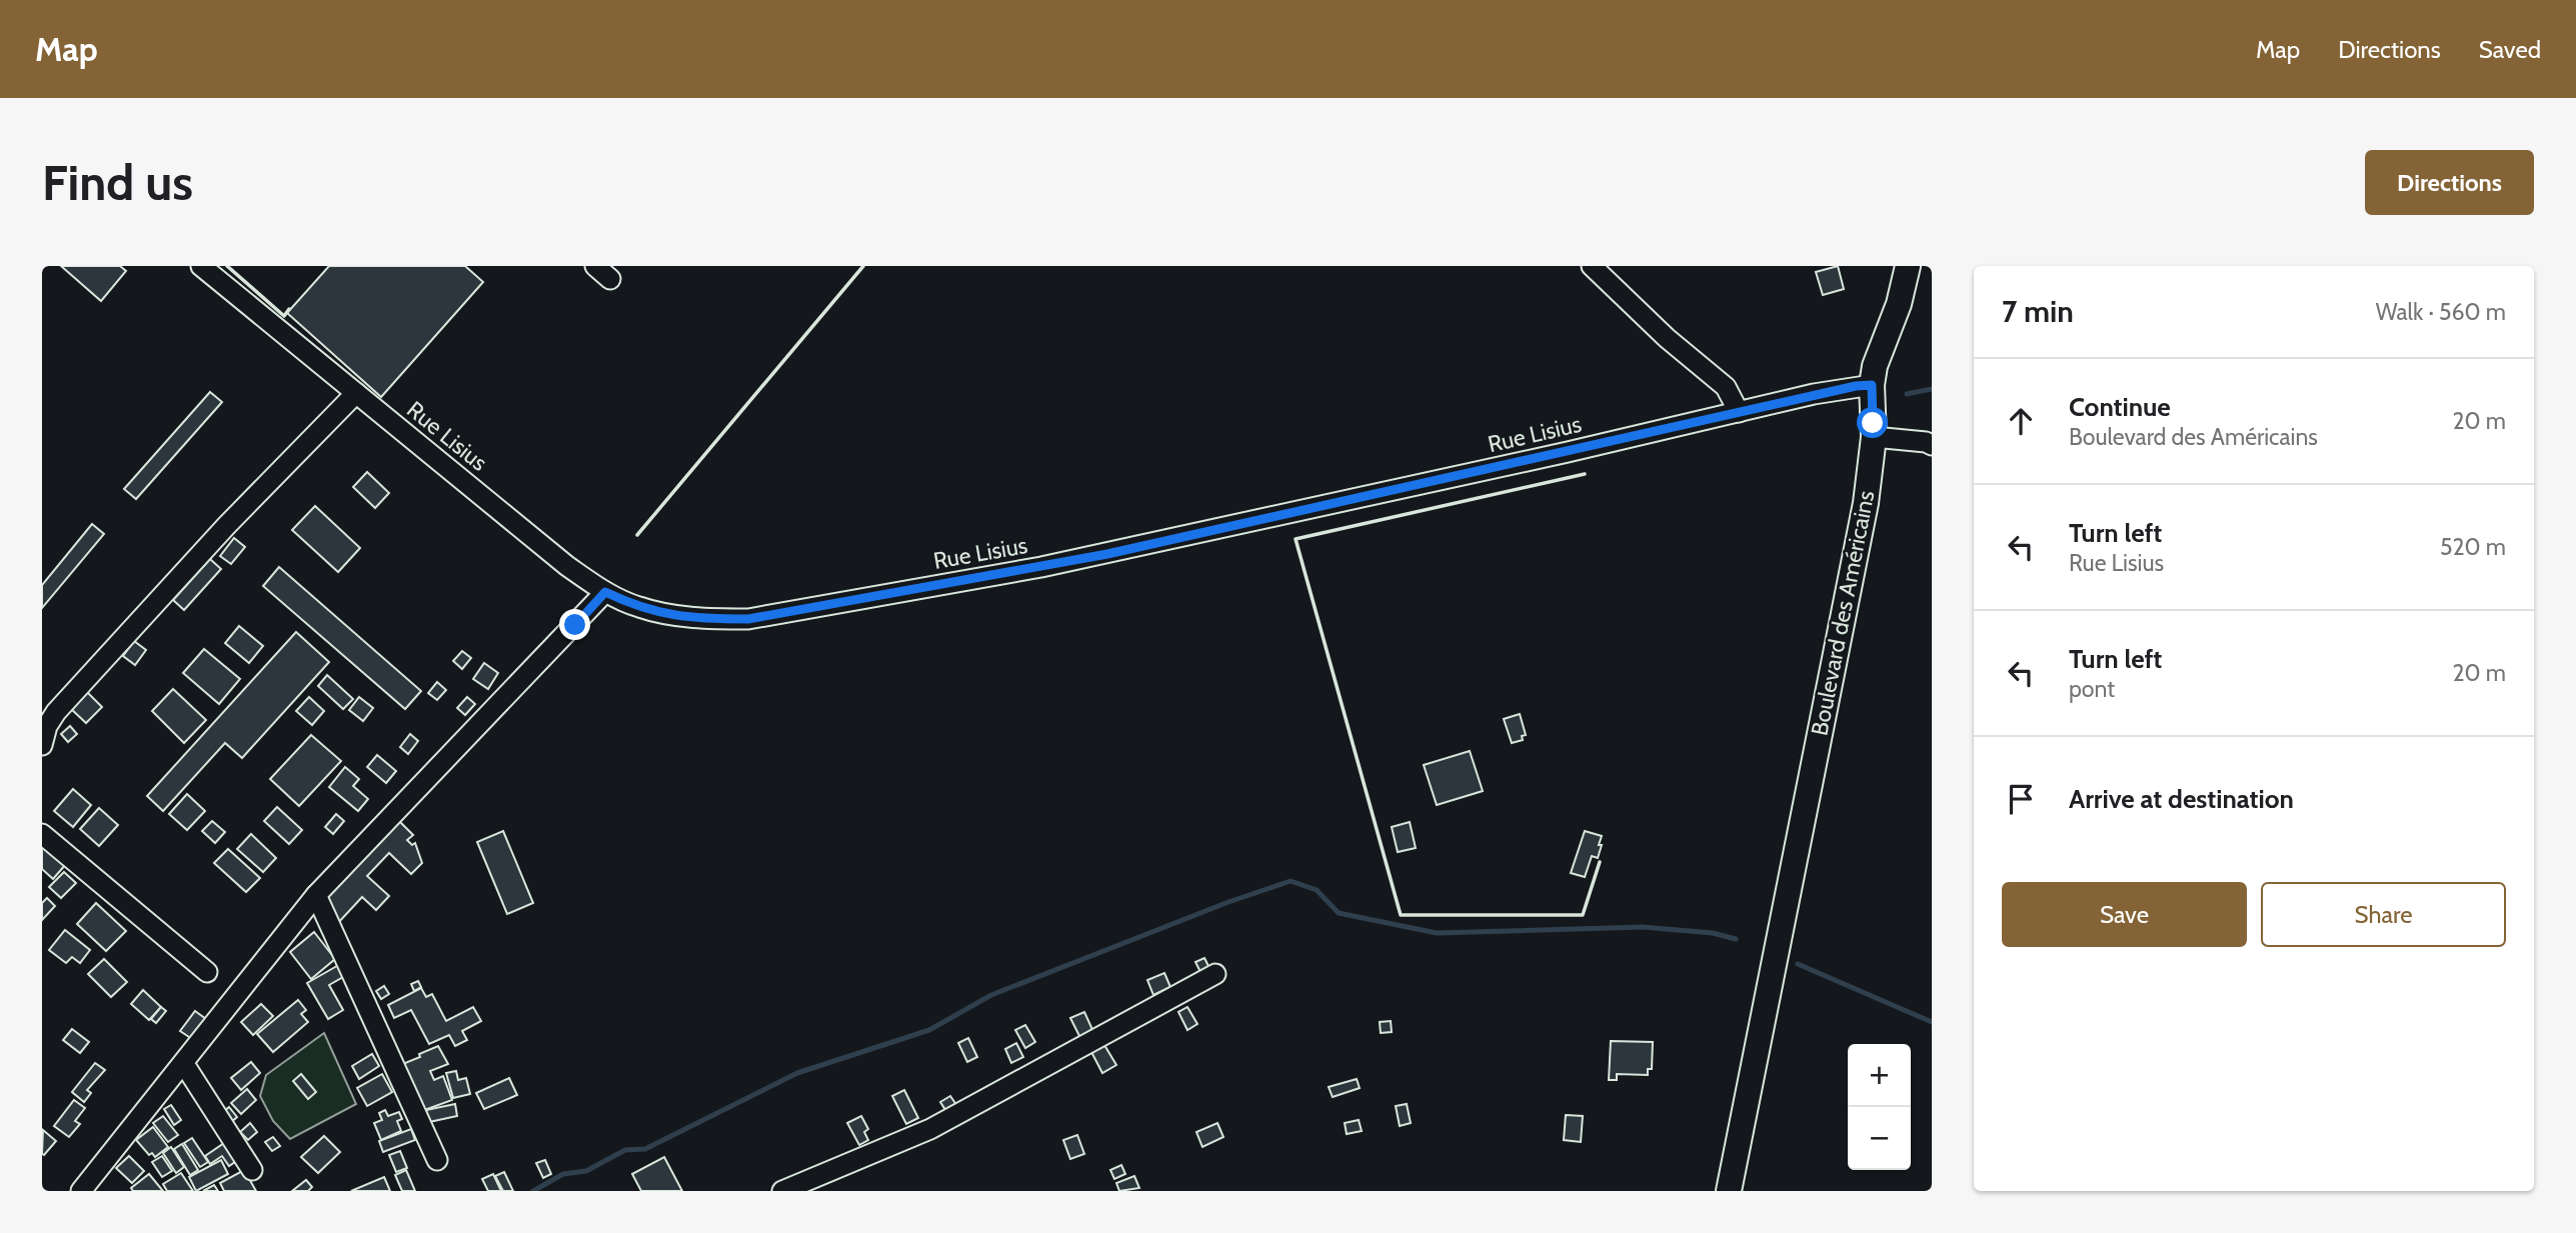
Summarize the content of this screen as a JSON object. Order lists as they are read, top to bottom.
{
  "streets": {
    "main road": ["Boulevard des Américains"],
    "street": ["Rue Lisius"]
  },
  "crossings": [
    ["Rue Lisius", "Boulevard des Américains"]
  ],
  "page": {
    "header": "Map",
    "nav": ["Map", "Directions", "Saved"],
    "buttons": [
      "Directions",
      ["Save", "Share"]
    ],
    "title": "Find us",
    "heading": ["7 min", "Walk · 560 m"],
    "list": [
      ["Continue", "Boulevard des Américains", "20 m"],
      ["Turn left", "Rue Lisius", "520 m"],
      ["Turn left", "pont", "20 m"],
      "Arrive at destination"
    ],
    "map_buttons": ["+", "−"]
  }
}
